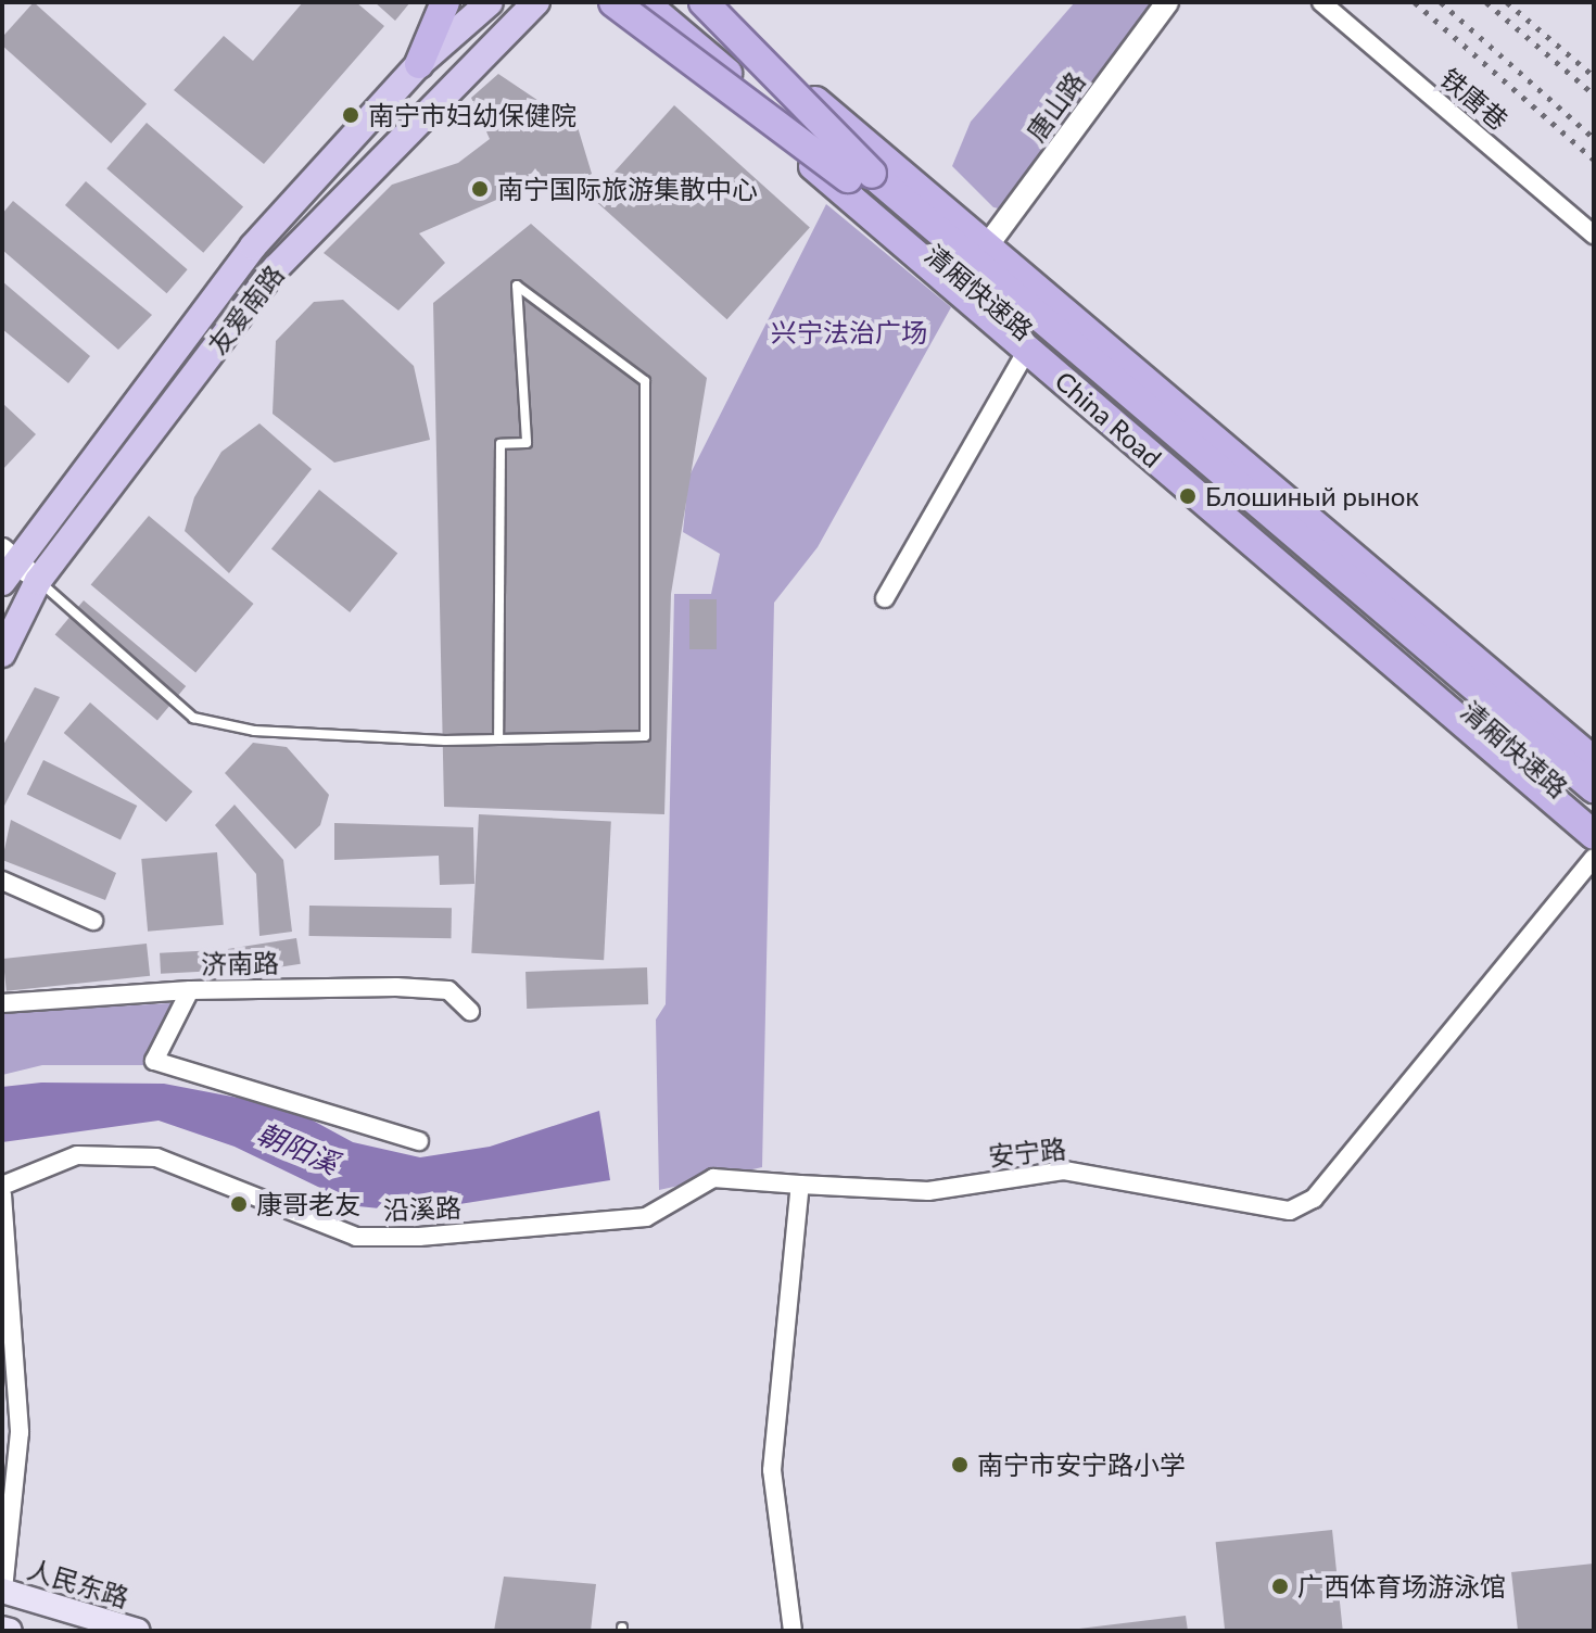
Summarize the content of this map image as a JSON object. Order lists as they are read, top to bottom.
{
  "streets": {
    "highway": ["清厢快速路", "China Road"],
    "main road": ["友爱南路", "人民东路"],
    "street": [
      "铁唐巷",
      "唐山路",
      "济南路",
      "安宁路",
      "沿溪路"
    ]
  },
  "crossings": [
    ["安宁路", "沿溪路"]
  ],
  "water": ["朝阳溪"],
  "parks": ["兴宁法治广场"],
  "places": [
    "南宁市妇幼保健院",
    "南宁国际旅游集散中心",
    "Блошиный рынок",
    "康哥老友",
    "南宁市安宁路小学",
    "广西体育场游泳馆"
  ]
}
